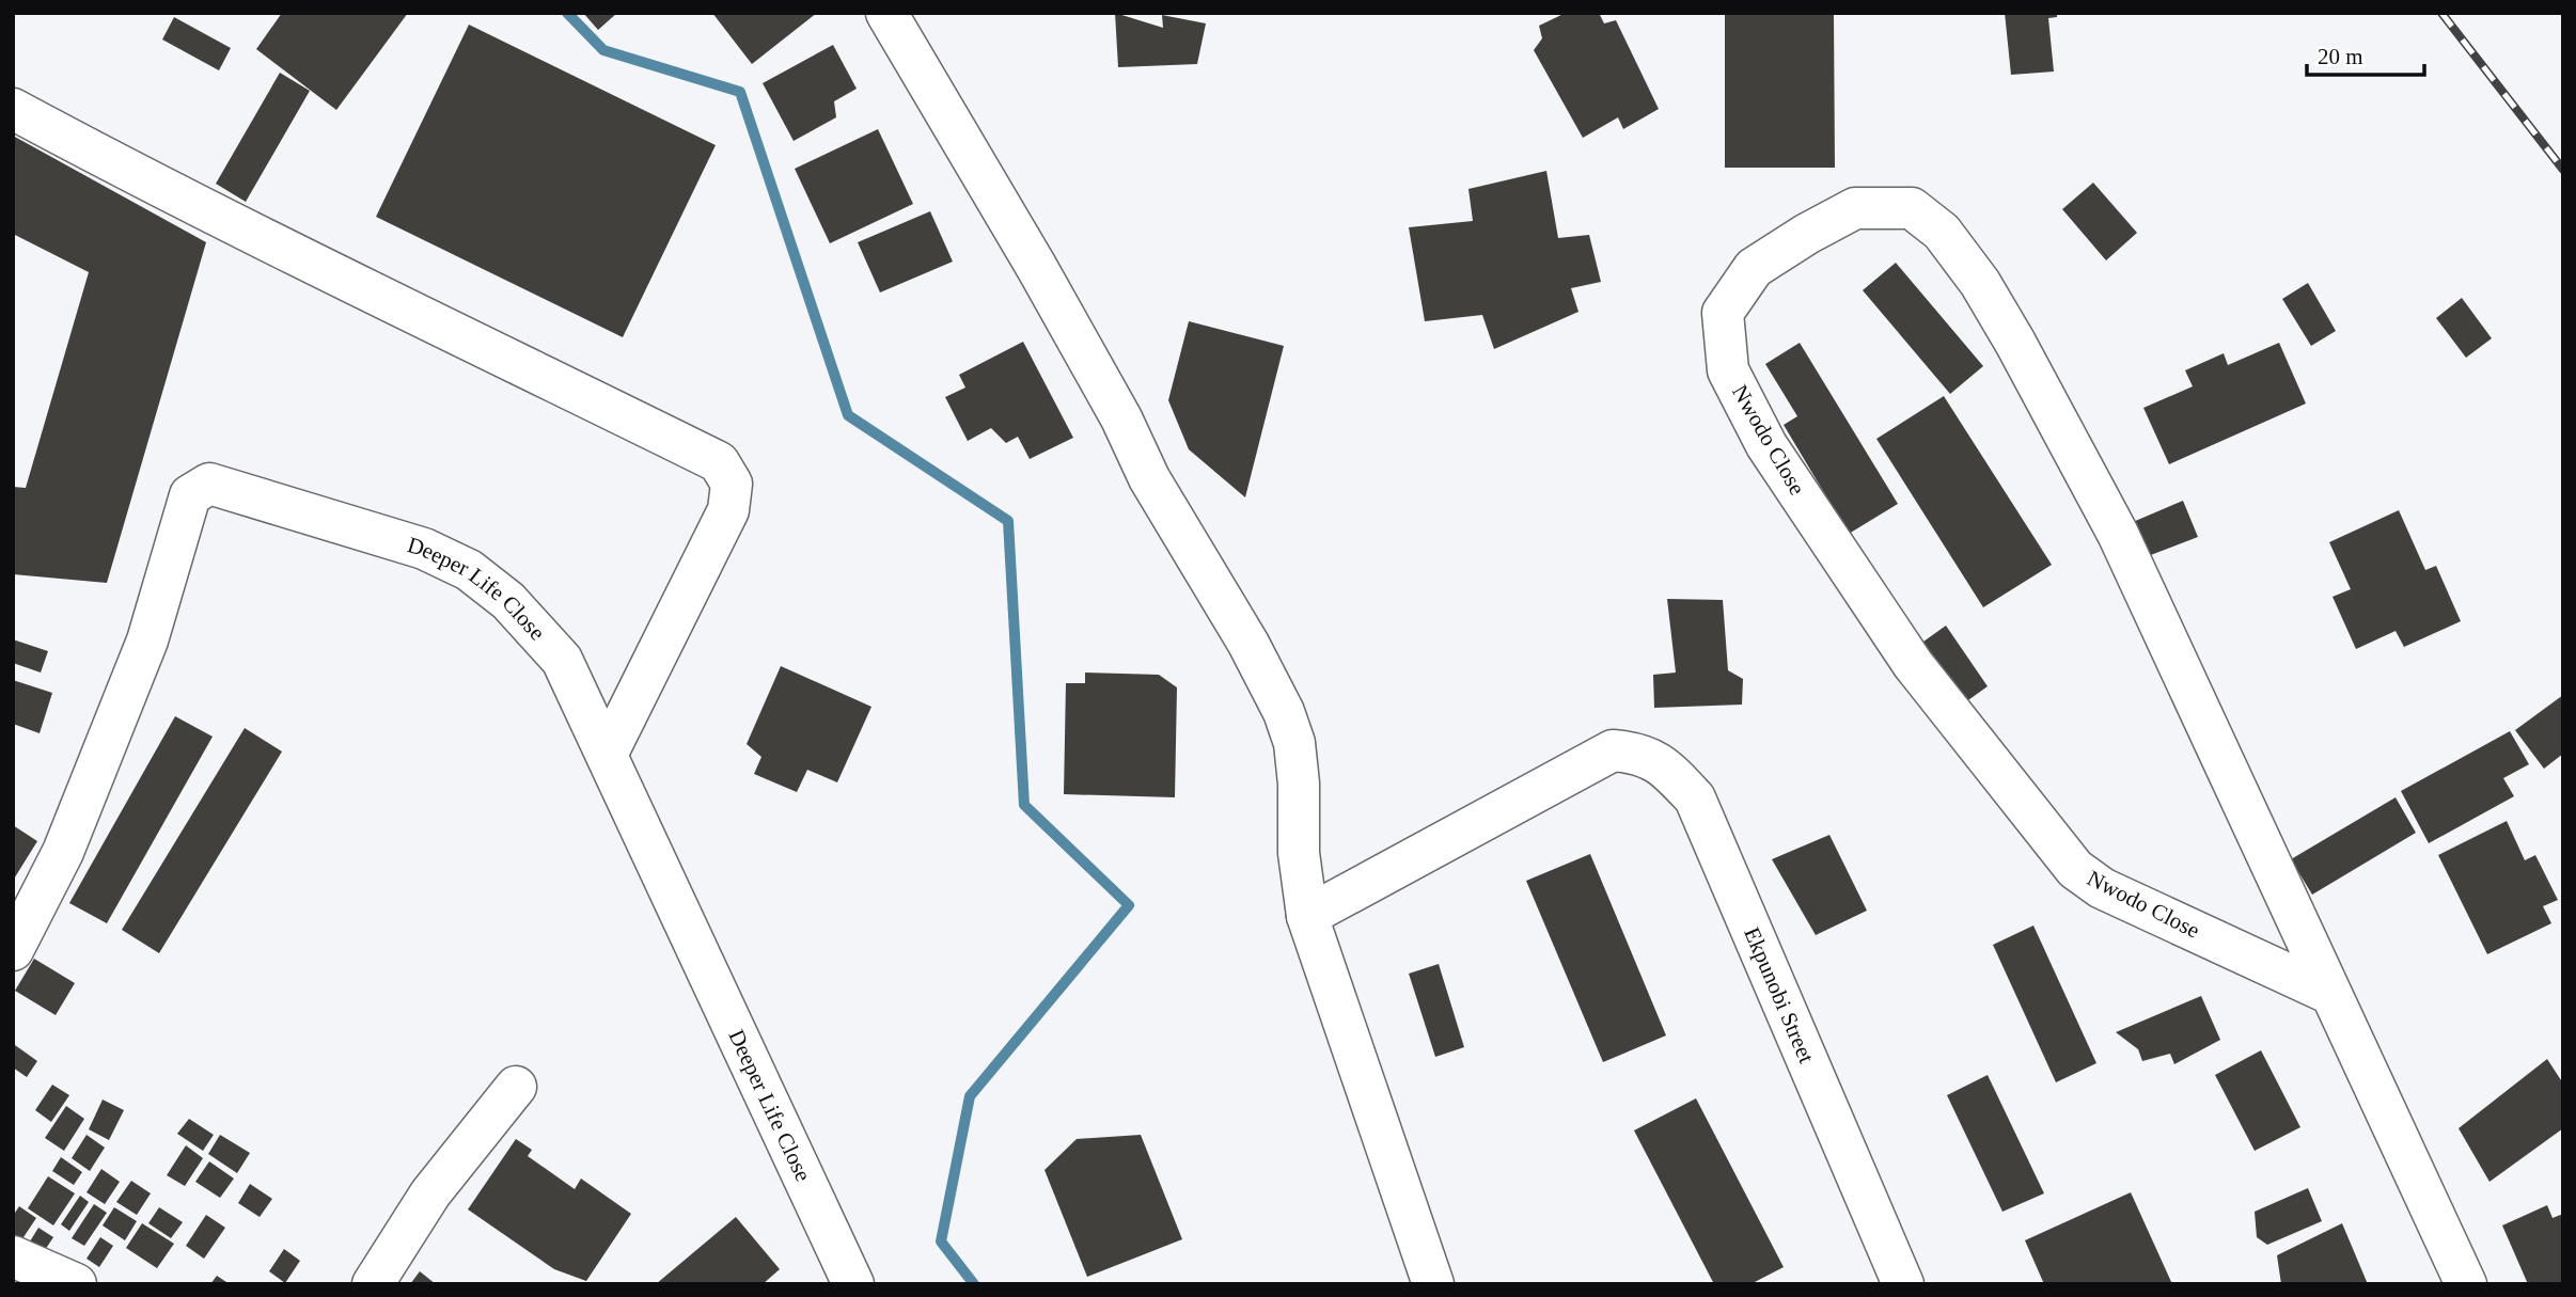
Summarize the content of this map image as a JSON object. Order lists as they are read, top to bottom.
{
  "streets": {
    "street": ["Nwodo Close", "Deeper Life Close", "Ekpunobi Street"]
  },
  "scale_bar": "20 m"
}
